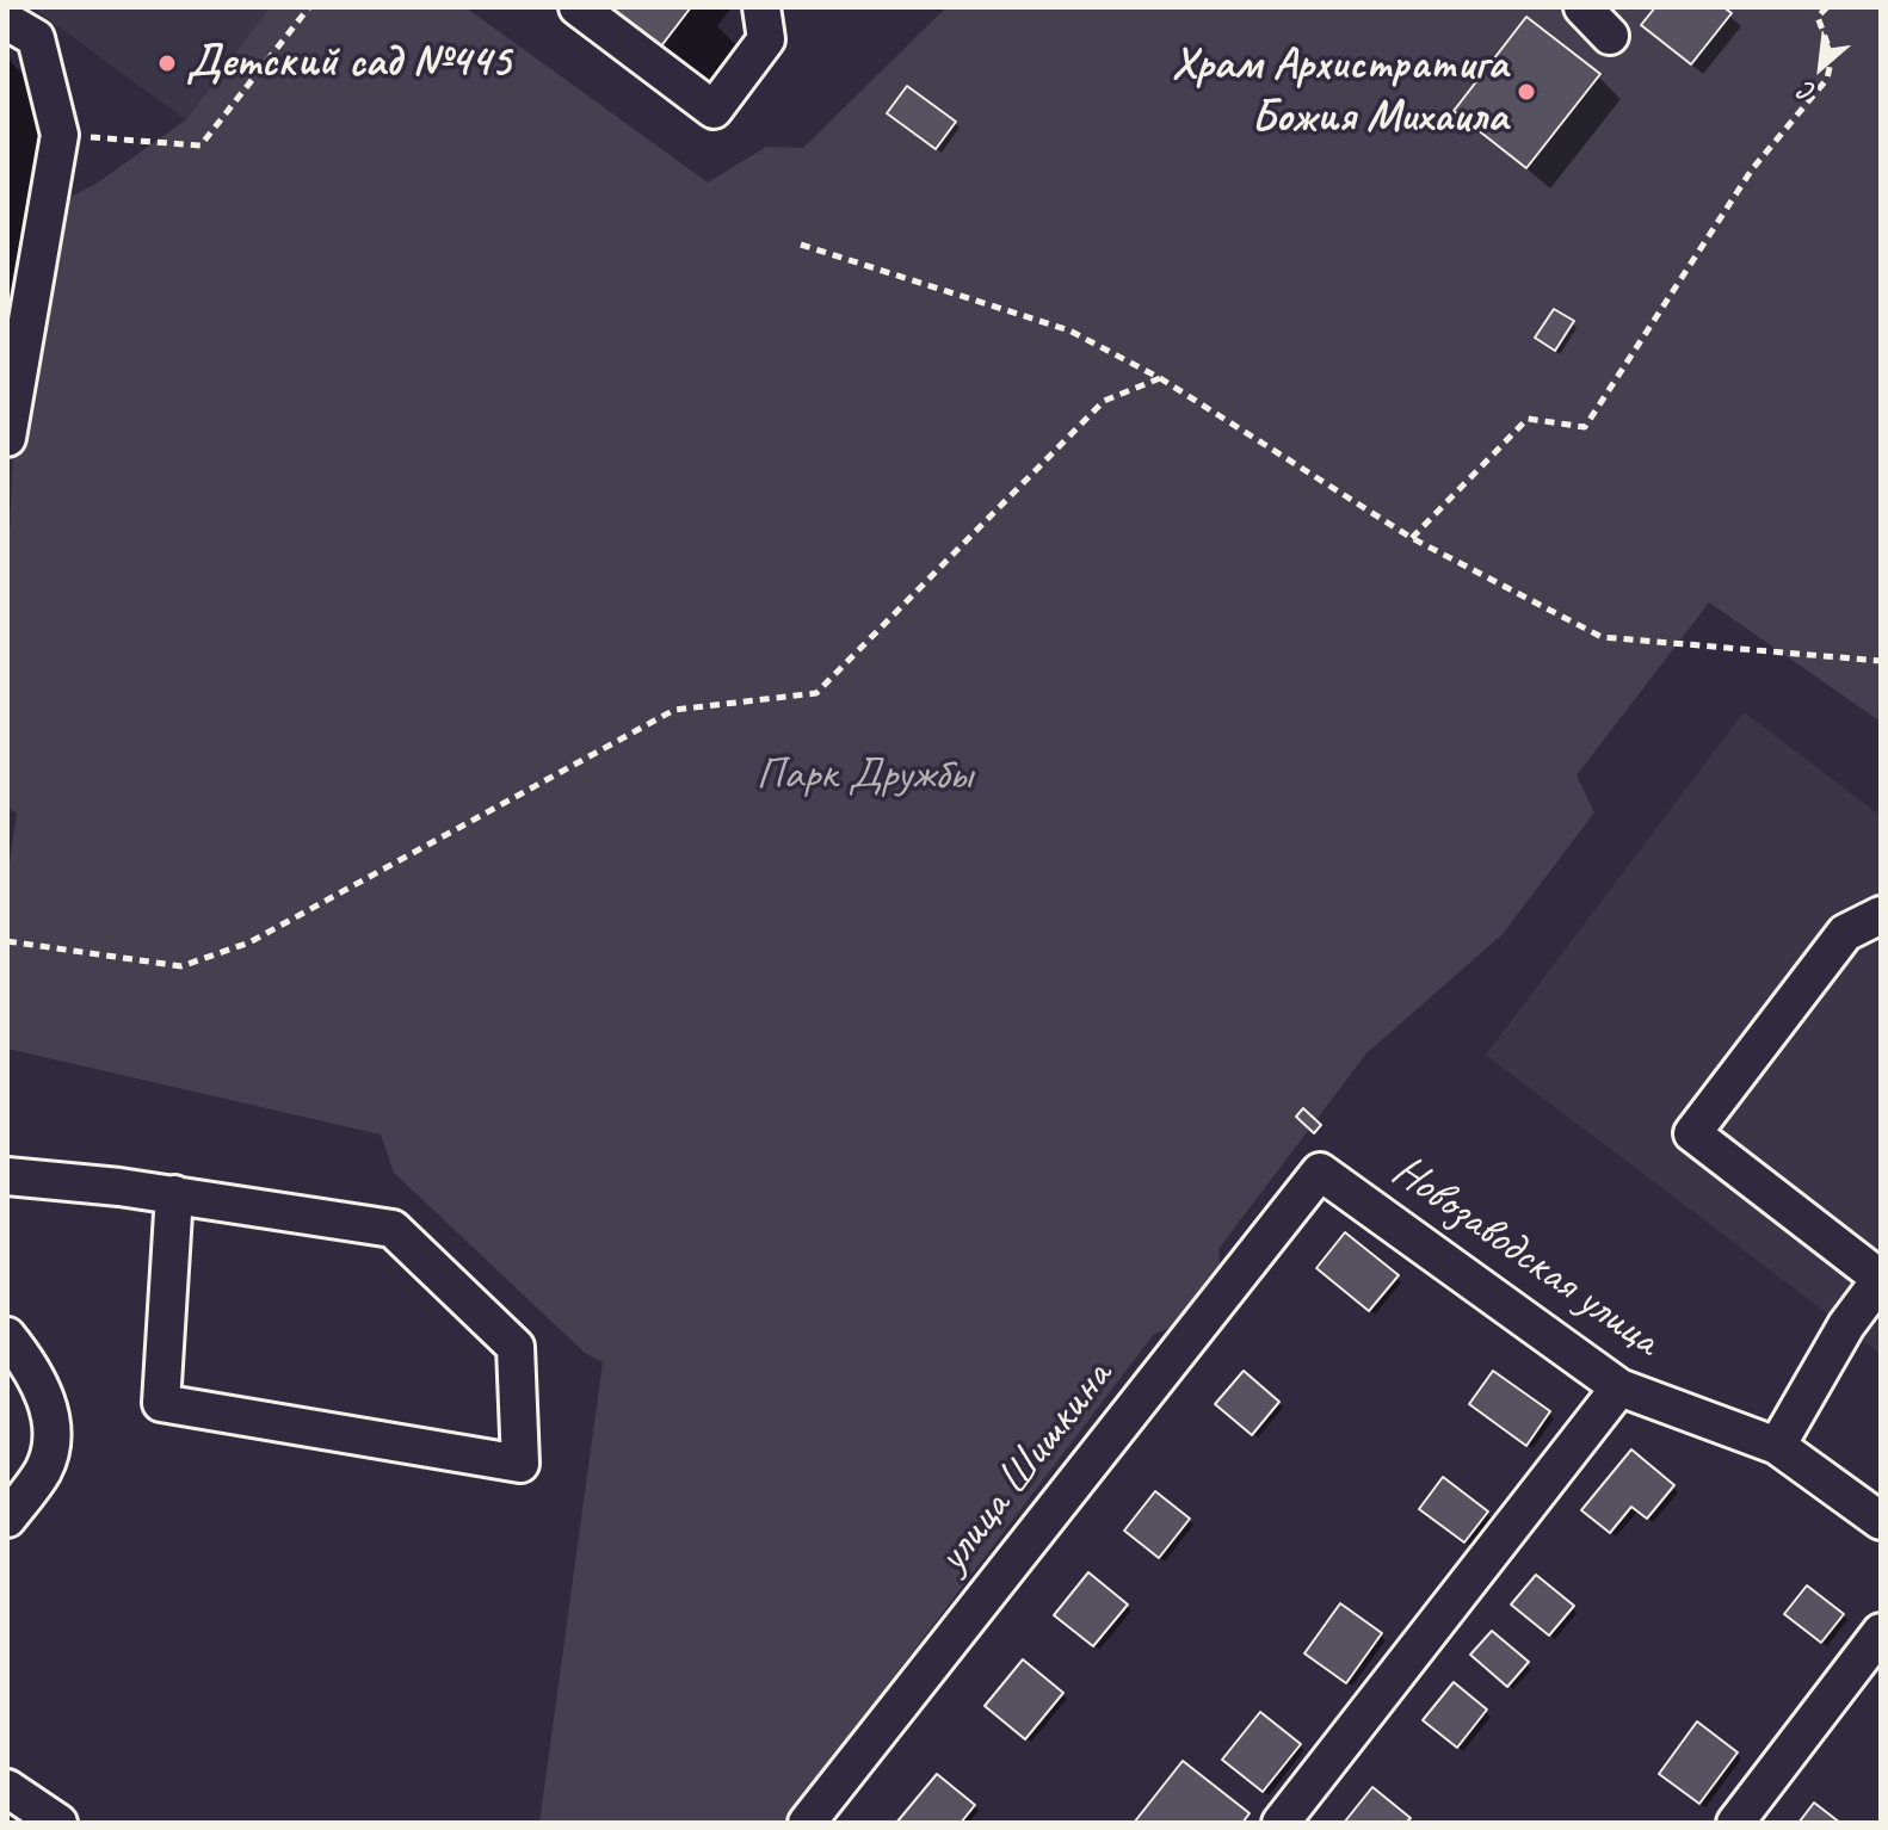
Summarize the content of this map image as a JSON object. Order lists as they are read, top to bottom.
{
  "streets": {
    "street": ["Новозаводская улица", "улица Шишкина"]
  },
  "crossings": [
    ["Новозаводская улица", "улица Шишкина"]
  ],
  "parks": ["Парк Дружбы"],
  "places": ["Детский сад №445", "Храм Архистратига Божия Михаила"],
  "north": "bottom left"
}
